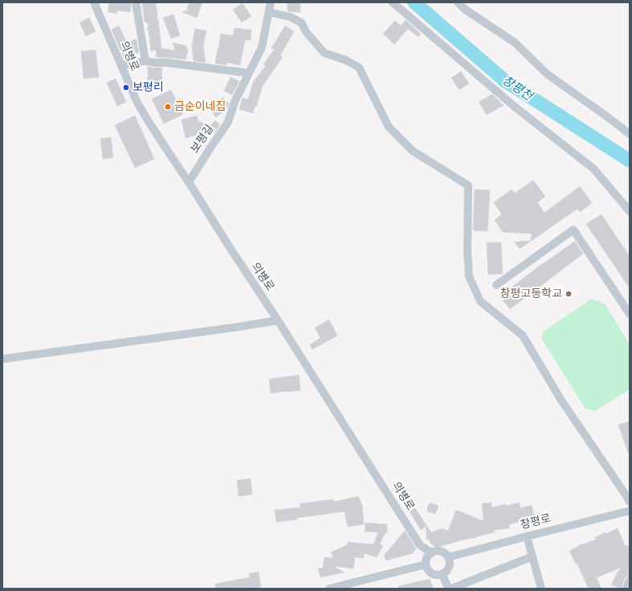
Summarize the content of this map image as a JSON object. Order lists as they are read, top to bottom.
{
  "streets": {
    "street": ["의병로", "보평길", "창평로"]
  },
  "crossings": [
    ["의병로", "보평길"],
    ["의병로", "창평로"]
  ],
  "water": ["창평천"],
  "places": ["보평리", "금순이네집", "창평고등학교"]
}
